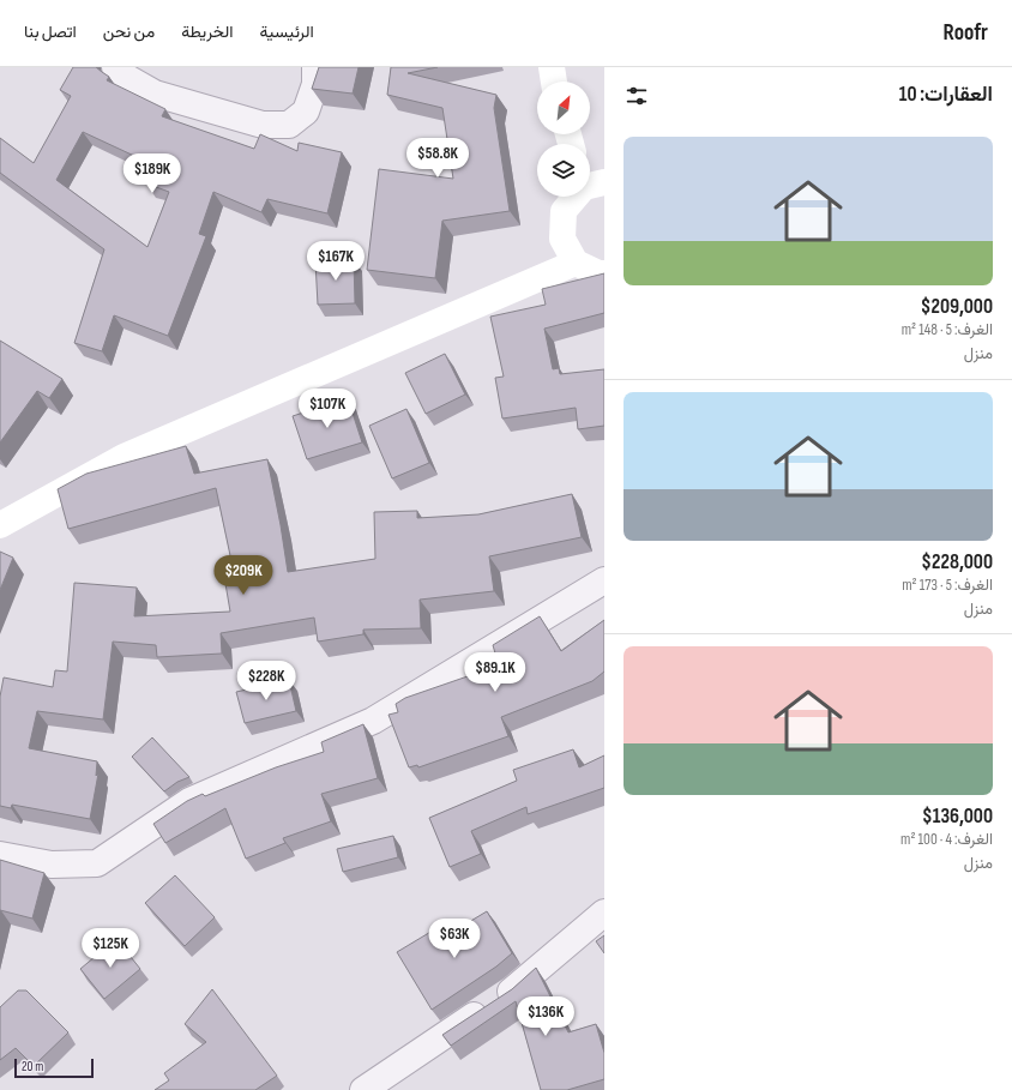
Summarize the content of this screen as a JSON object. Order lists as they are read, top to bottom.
{
  "scale_bar": "20 m",
  "north": "top right",
  "page": {
    "header": "Roofr",
    "nav": [
      "الرئيسية",
      "الخريطة",
      "من نحن",
      "اتصل بنا"
    ],
    "heading": "العقارات: 10",
    "list": [
      {
        "name": "$209,000",
        "note": "الغرف: 5 · 148 m² · منزل"
      },
      {
        "name": "$228,000",
        "note": "الغرف: 5 · 173 m² · منزل"
      },
      {
        "name": "$136,000",
        "note": "الغرف: 4 · 100 m² · منزل"
      }
    ],
    "price": [
      "$58.8K",
      "$189K",
      "$167K",
      "$107K",
      "$209K",
      "$89.1K",
      "$228K",
      "$63K",
      "$125K",
      "$136K"
    ],
    "scale": "20 m"
  }
}
